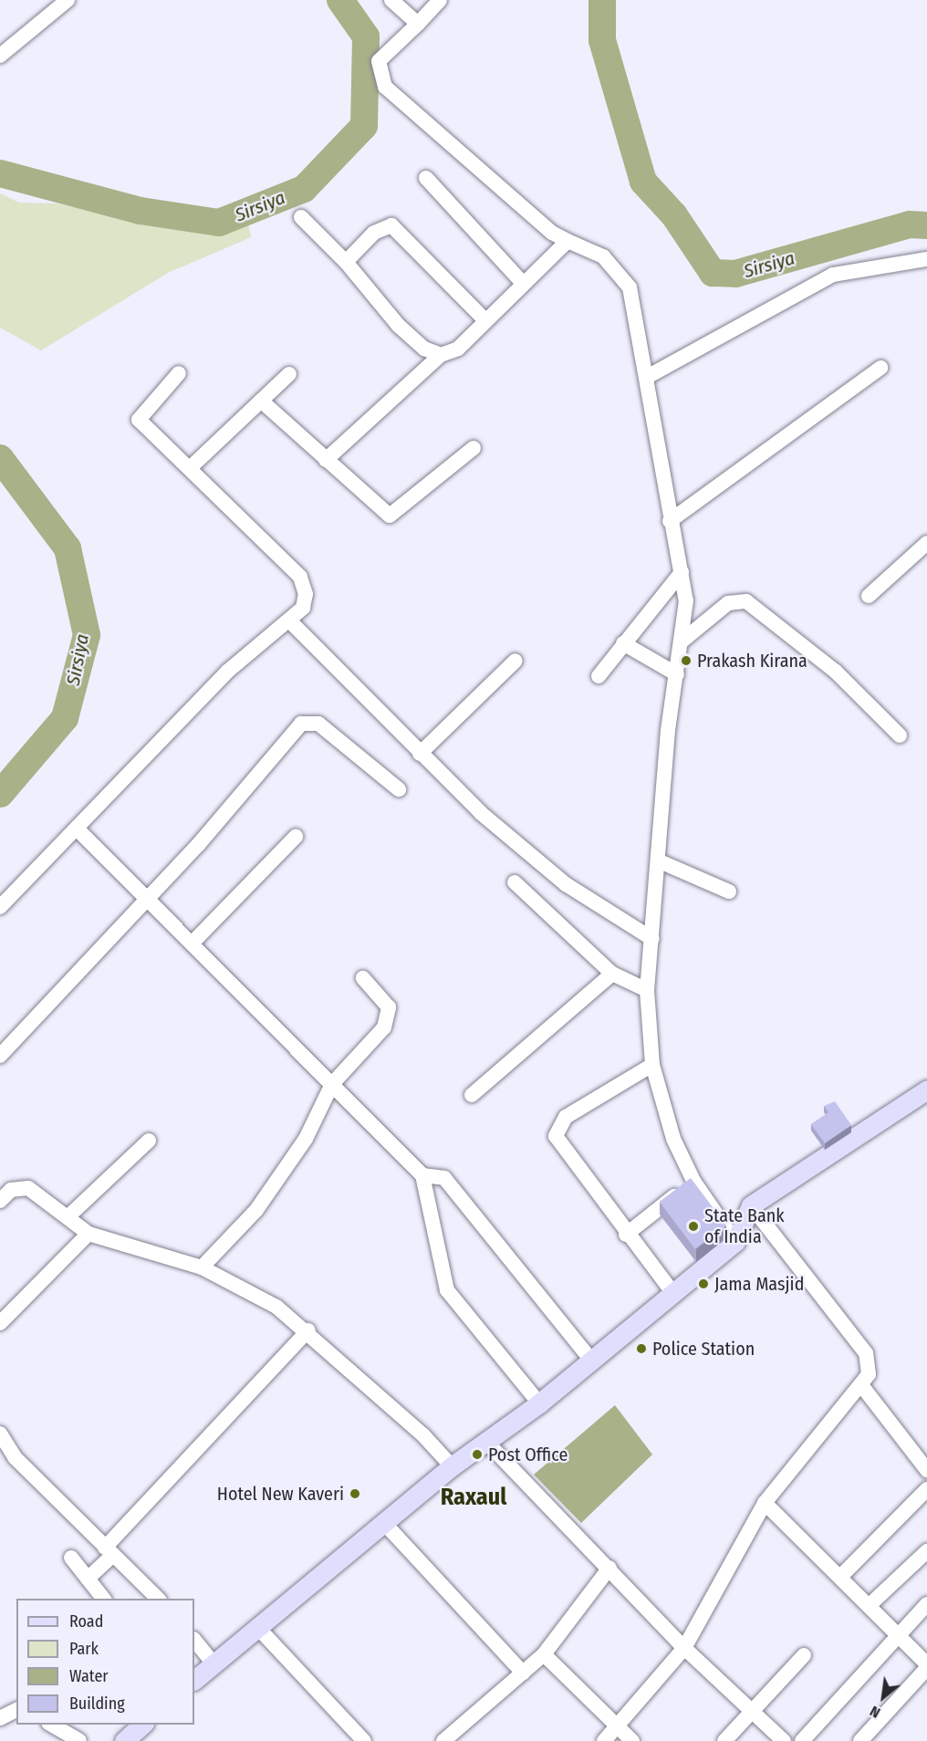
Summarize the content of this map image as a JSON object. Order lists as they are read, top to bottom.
{
  "districts": ["Raxaul"],
  "water": ["Sirsiya"],
  "places": [
    "Prakash Kirana",
    "State Bank of India",
    "Jama Masjid",
    "Police Station",
    "Post Office",
    "Hotel New Kaveri"
  ],
  "legend": [
    "Road",
    "Park",
    "Water",
    "Building"
  ],
  "north": "bottom left"
}
